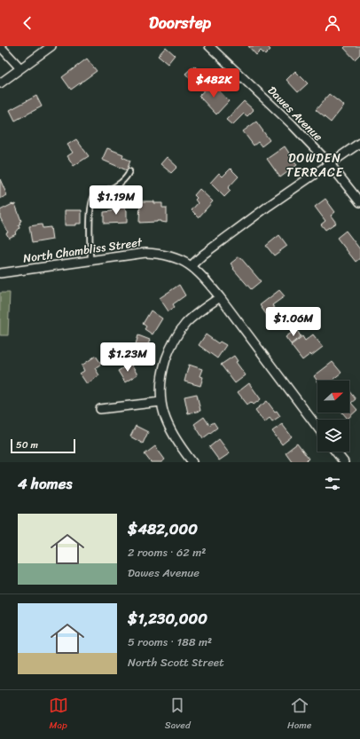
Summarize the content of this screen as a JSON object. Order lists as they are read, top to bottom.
{
  "streets": {
    "street": ["Dawes Avenue", "North Chambliss Street"]
  },
  "districts": ["DOWDEN TERRACE"],
  "scale_bar": "50 m",
  "north": "right",
  "page": {
    "header": "Doorstep",
    "price": [
      "$482K",
      "$1.19M",
      "$1.06M",
      "$1.23M"
    ],
    "scale": "50 m",
    "heading": "4 homes",
    "list": [
      {
        "name": "$482,000",
        "note": "2 rooms · 62 m² · Dawes Avenue"
      },
      {
        "name": "$1,230,000",
        "note": "5 rooms · 188 m² · North Scott Street"
      }
    ],
    "tabs": ["Map", "Saved", "Home"]
  }
}
